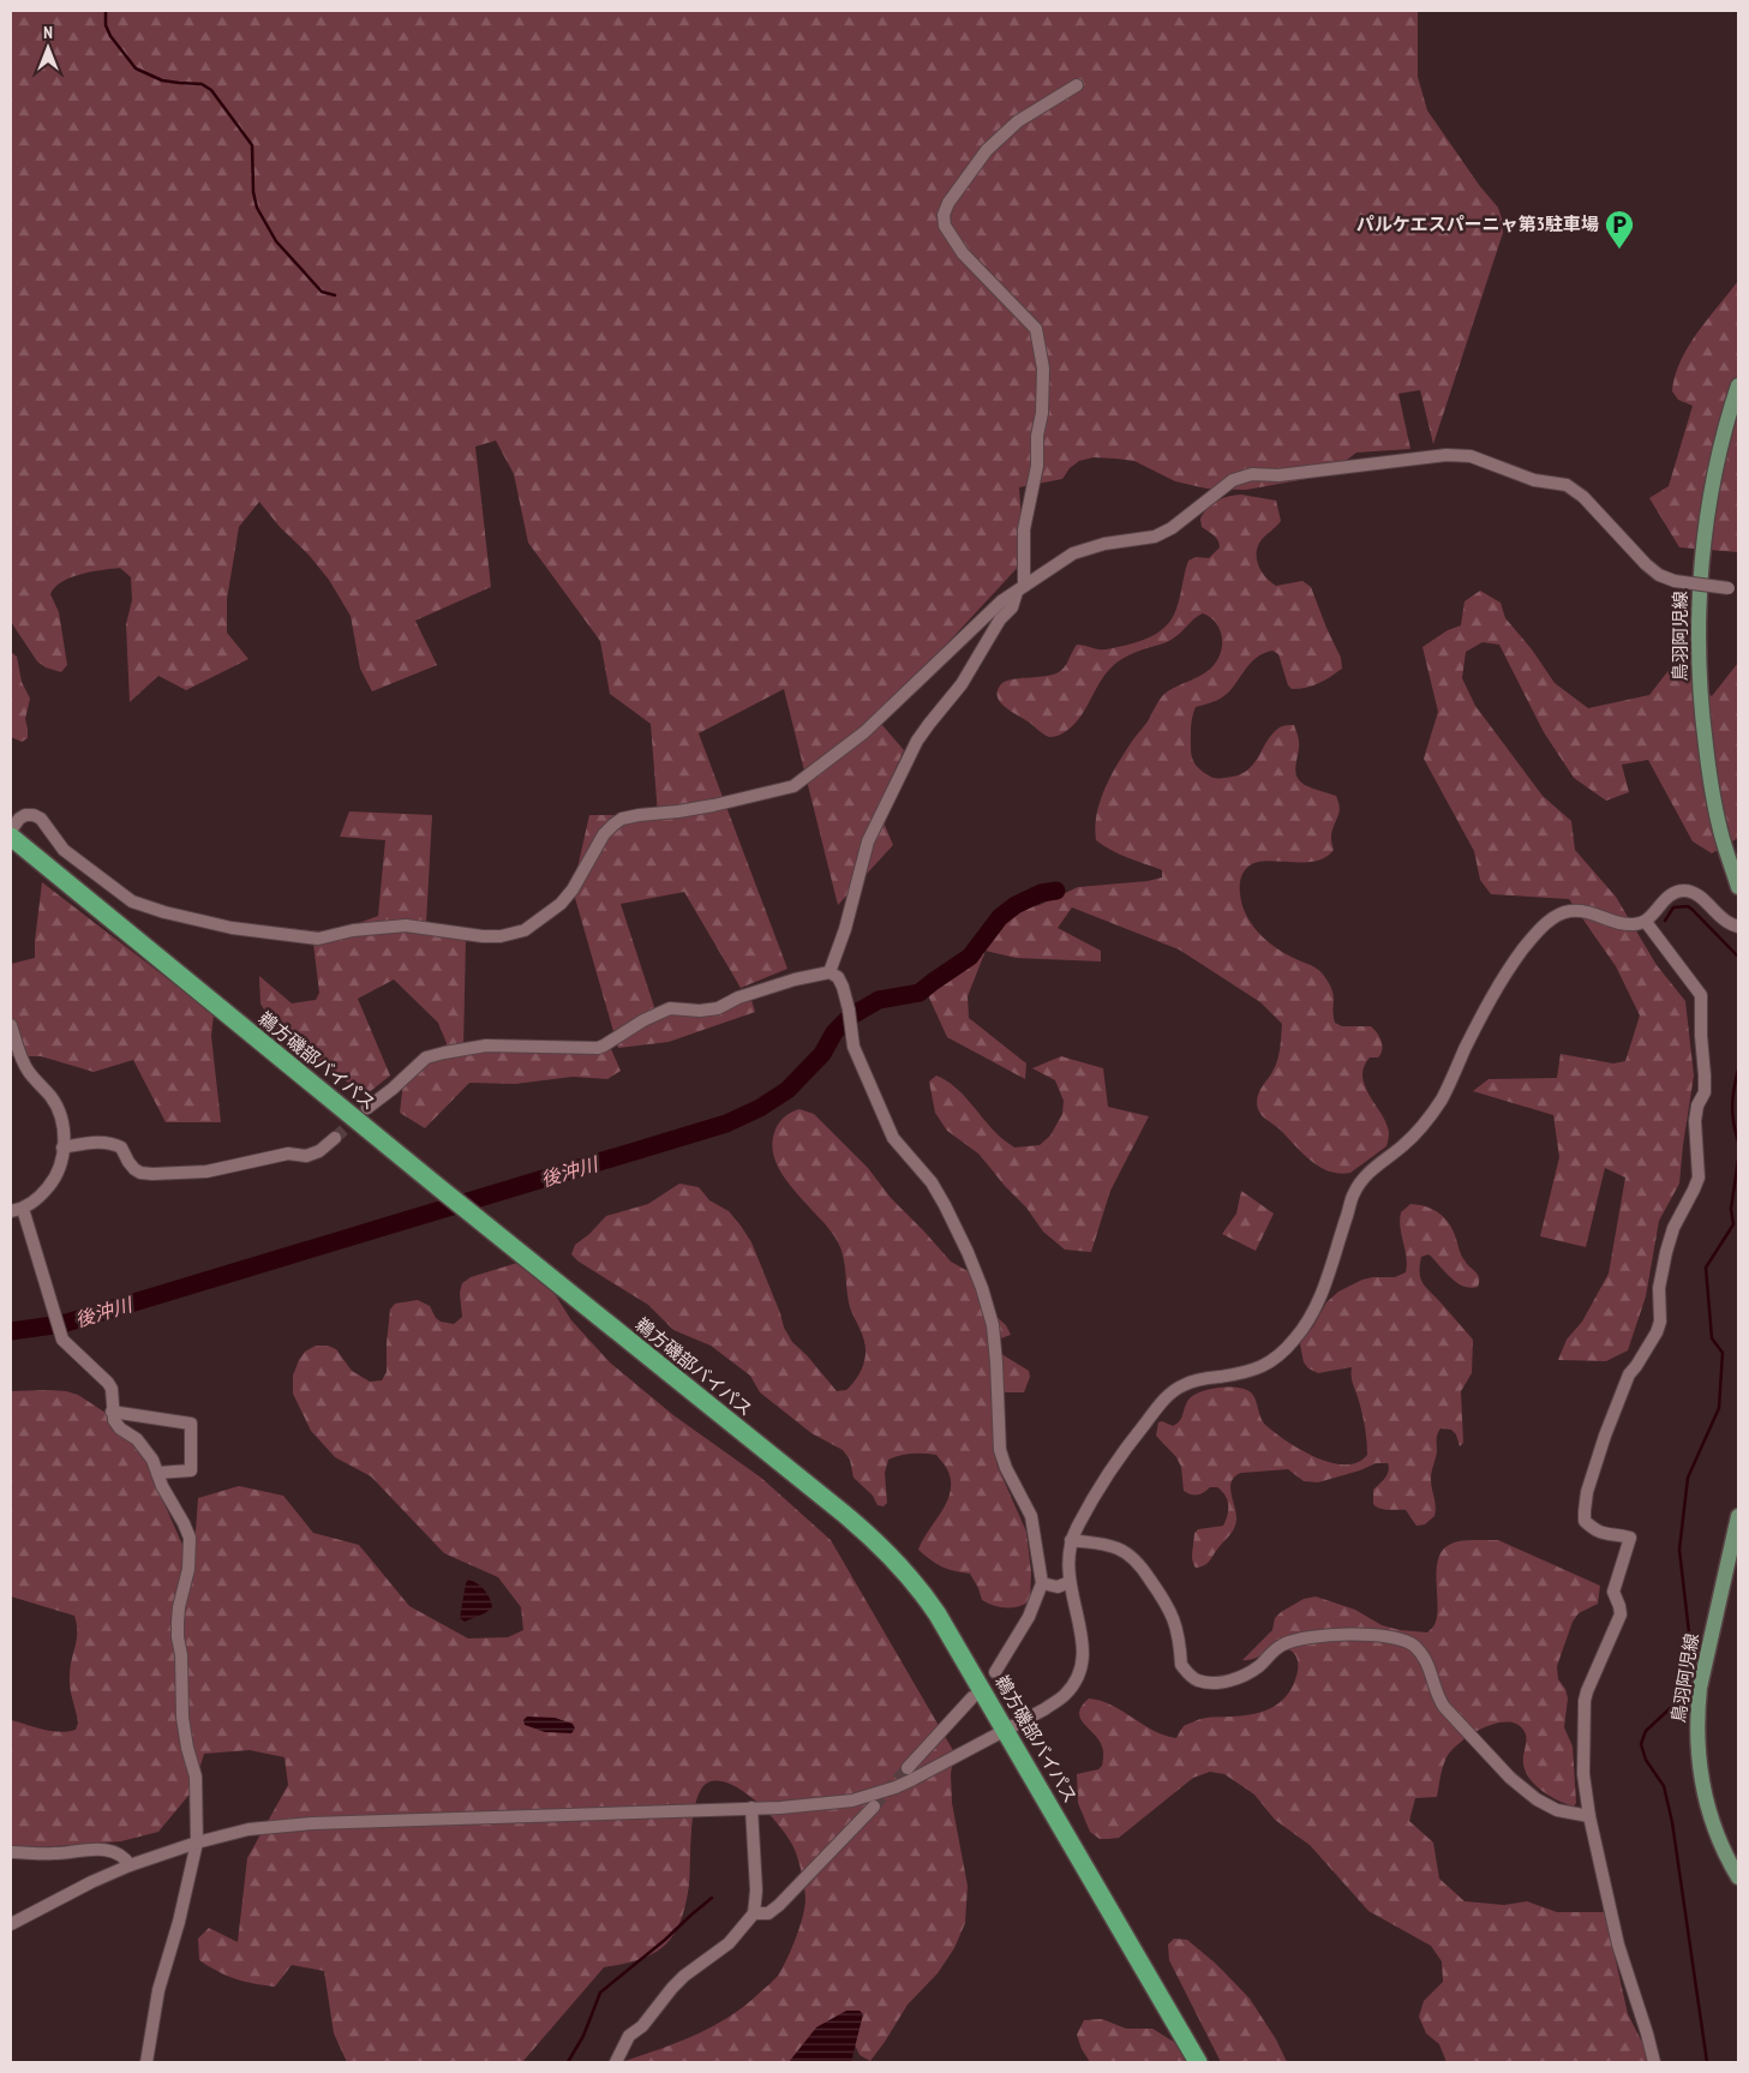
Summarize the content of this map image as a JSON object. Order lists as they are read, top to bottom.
{
  "streets": {
    "highway": ["鵜方磯部バイパス"],
    "main road": ["鳥羽阿児線"]
  },
  "water": ["後沖川"],
  "places": {
    "parking": ["パルケエスパーニャ第3駐車場"]
  },
  "north": "top"
}
